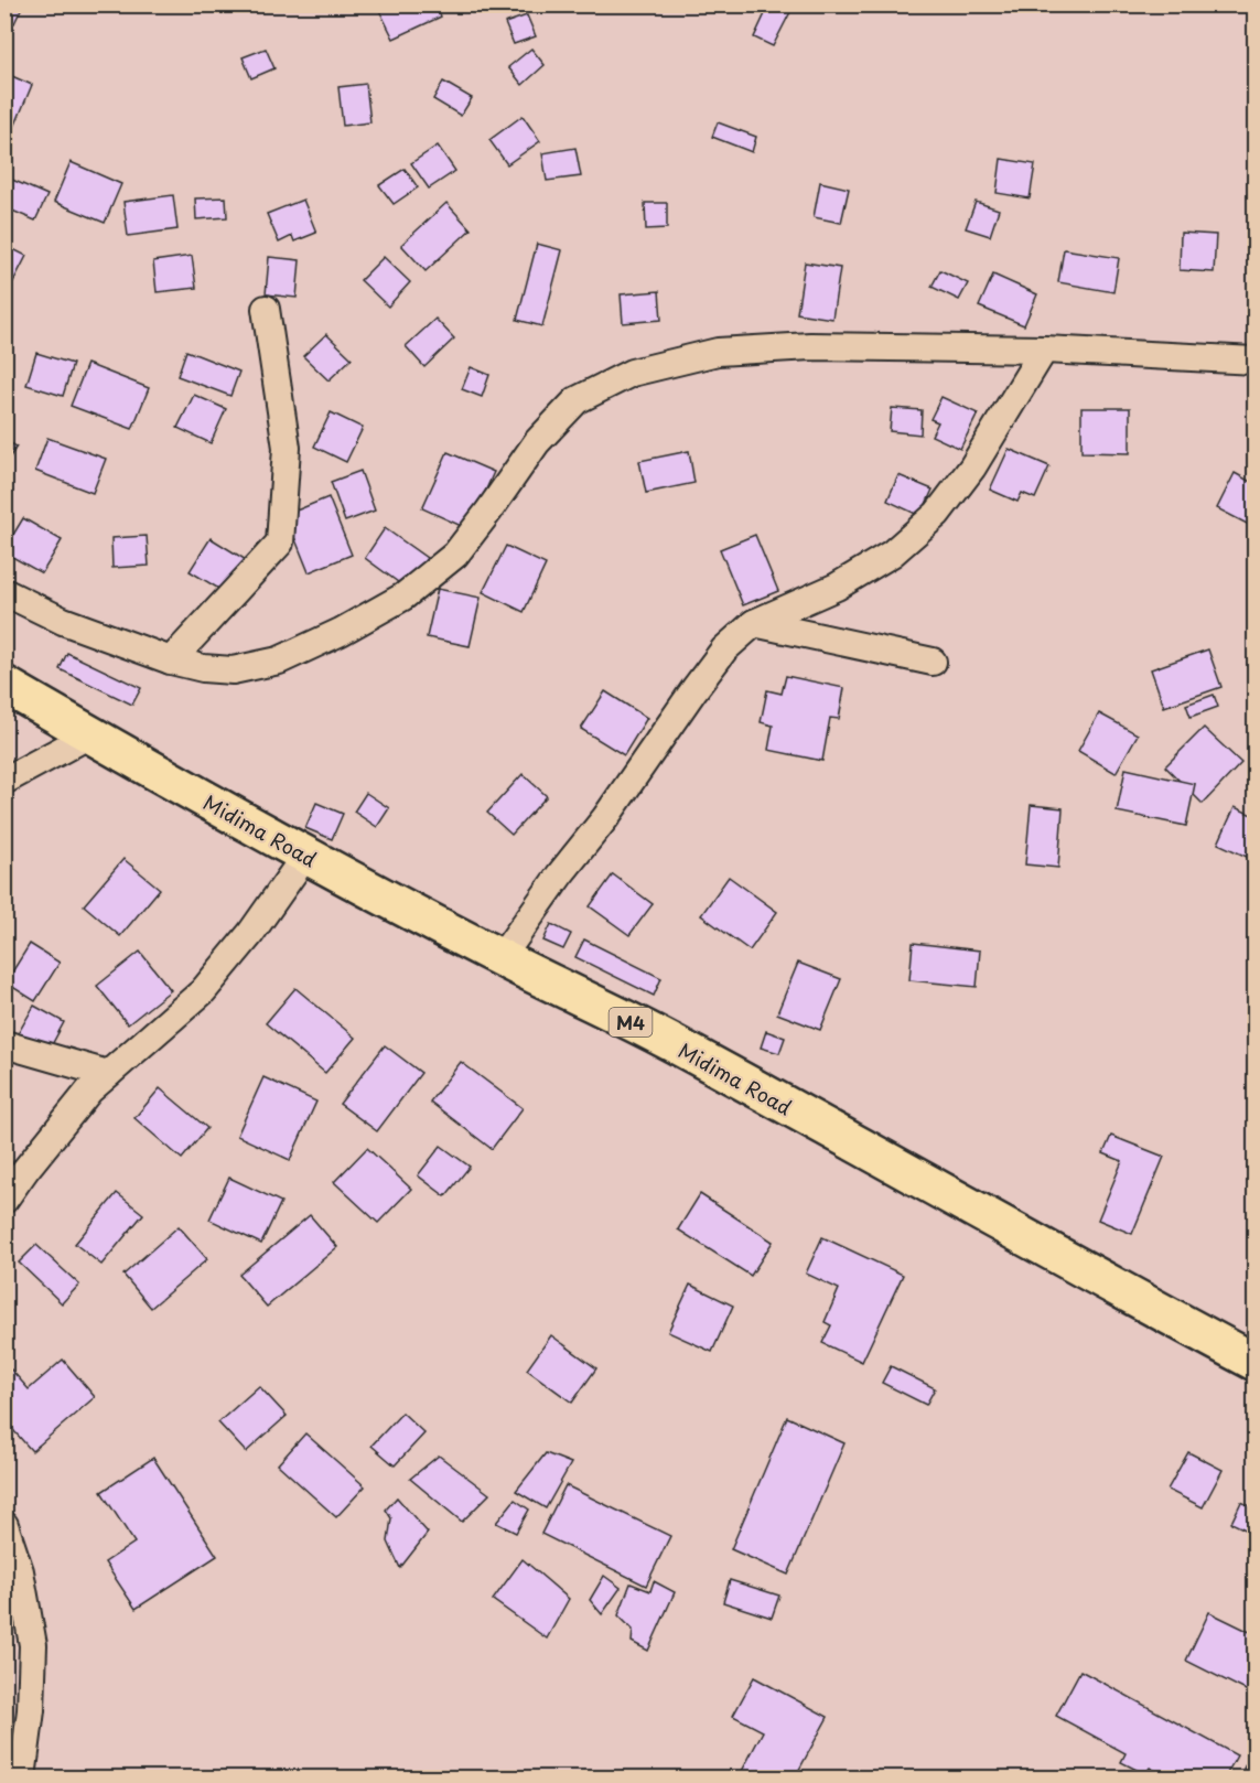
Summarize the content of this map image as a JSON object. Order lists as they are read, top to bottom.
{
  "streets": {
    "main road": ["Midima Road", "M4"]
  }
}
